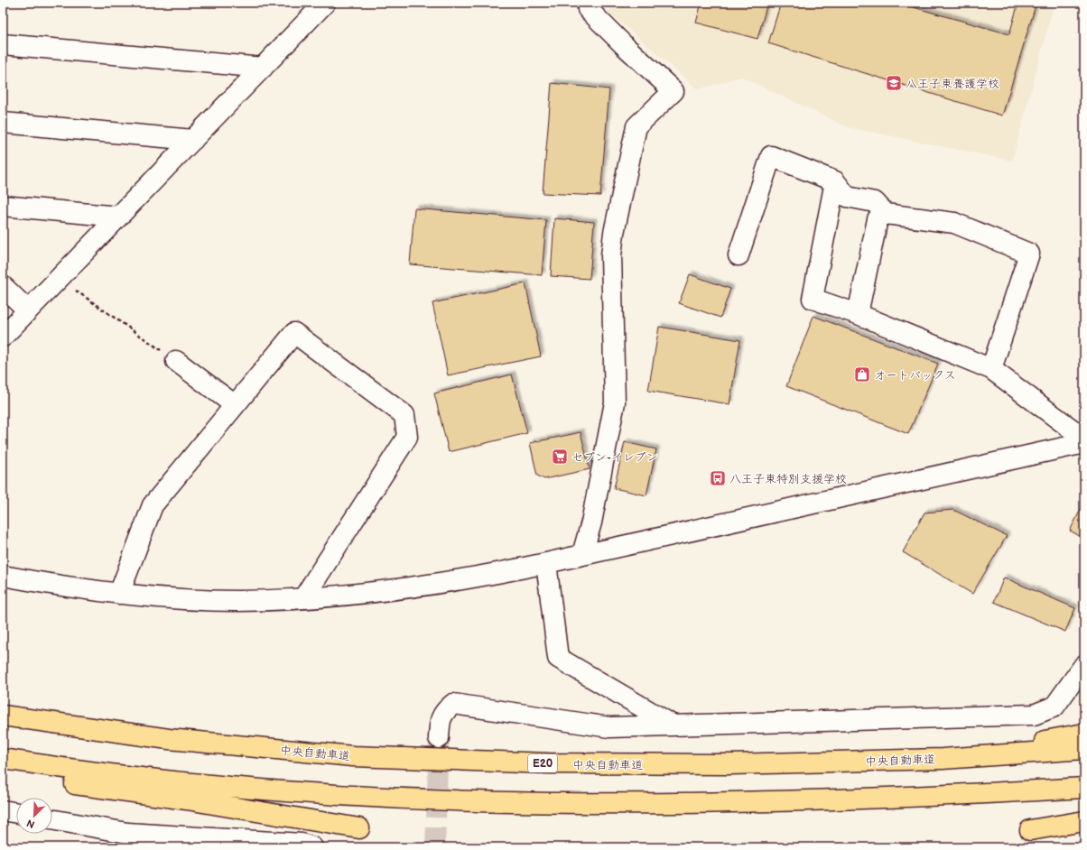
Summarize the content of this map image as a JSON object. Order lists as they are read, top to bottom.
{
  "streets": {
    "highway": ["中央自動車道", "E20"]
  },
  "places": {
    "school or university": ["八王子東養護学校"],
    "shop": ["オートバックス"],
    "supermarket": ["セブン-イレブン"],
    "bus stop": ["八王子東特別支援学校"]
  },
  "north": "bottom left"
}
